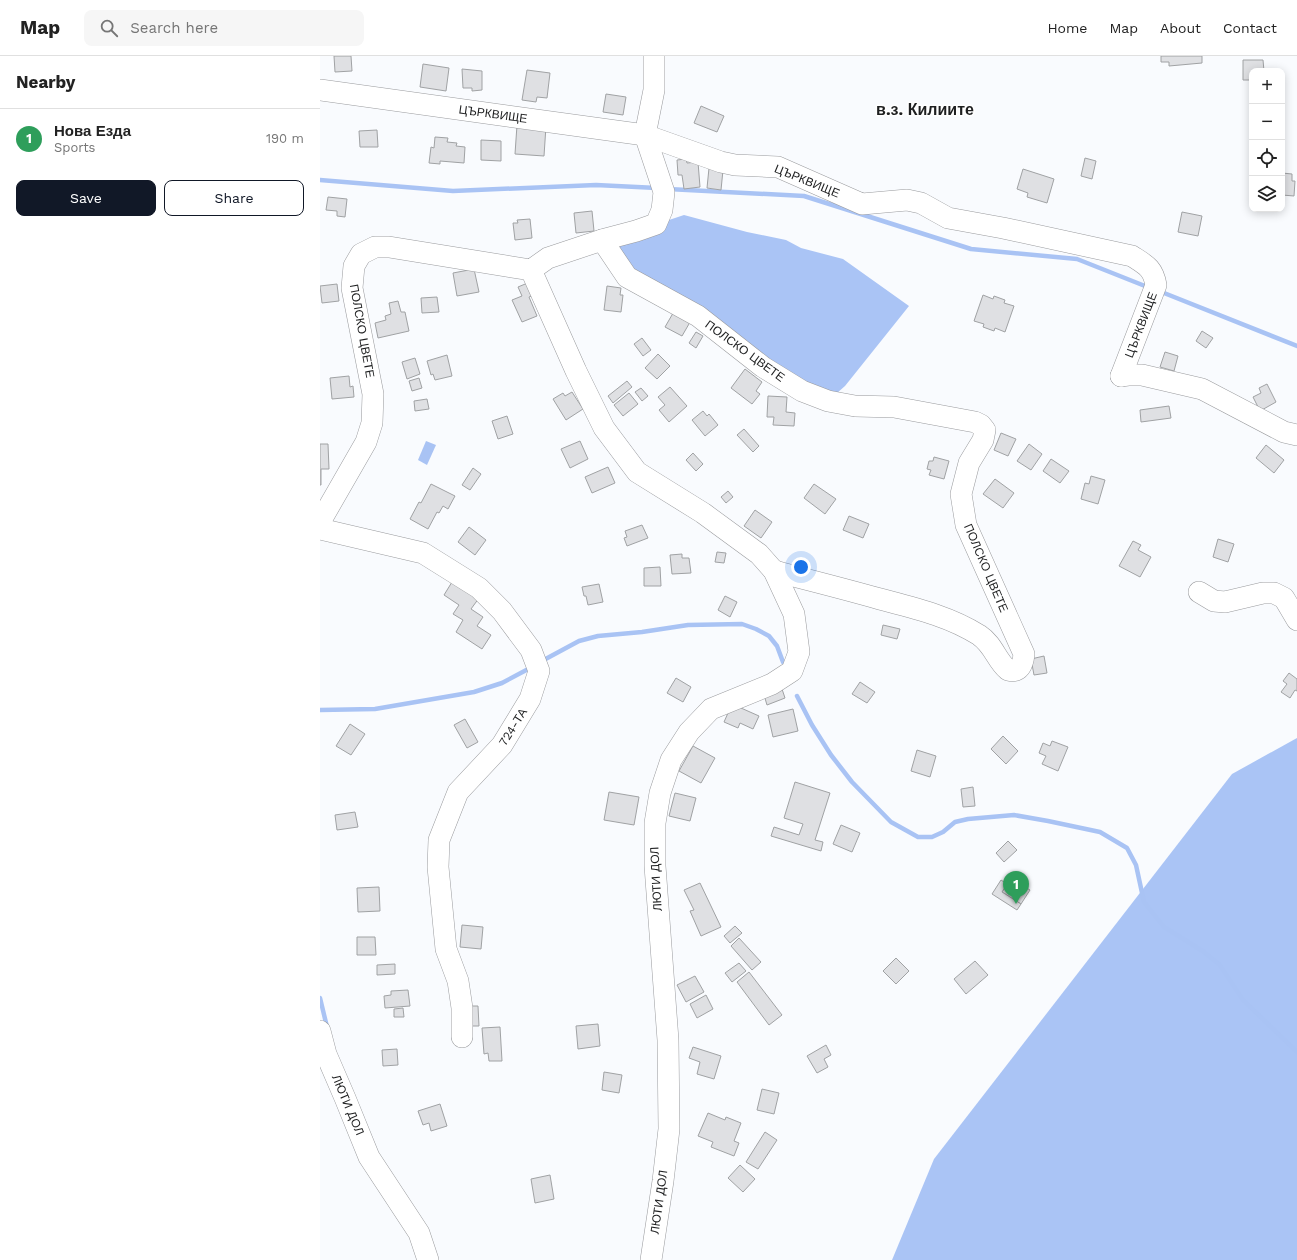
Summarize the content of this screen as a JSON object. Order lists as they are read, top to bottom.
{
  "streets": {
    "street": [
      "ЦЪРКВИЩЕ",
      "ПОЛСКО ЦВЕТЕ",
      "724-ТА",
      "ЛЮТИ ДОЛ"
    ]
  },
  "crossings": [
    ["ПОЛСКО ЦВЕТЕ", "ЛЮТИ ДОЛ"]
  ],
  "districts": ["в.з. Килиите"],
  "page": {
    "header": "Map",
    "search": "Search here",
    "nav": [
      "Home",
      "Map",
      "About",
      "Contact"
    ],
    "heading": "Nearby",
    "map_buttons": ["+", "−"],
    "list": [
      {
        "mark": "1",
        "name": "Нова Езда",
        "note": "Sports",
        "value": "190 m"
      }
    ],
    "buttons": ["Save", "Share"],
    "pins": "1"
  }
}
